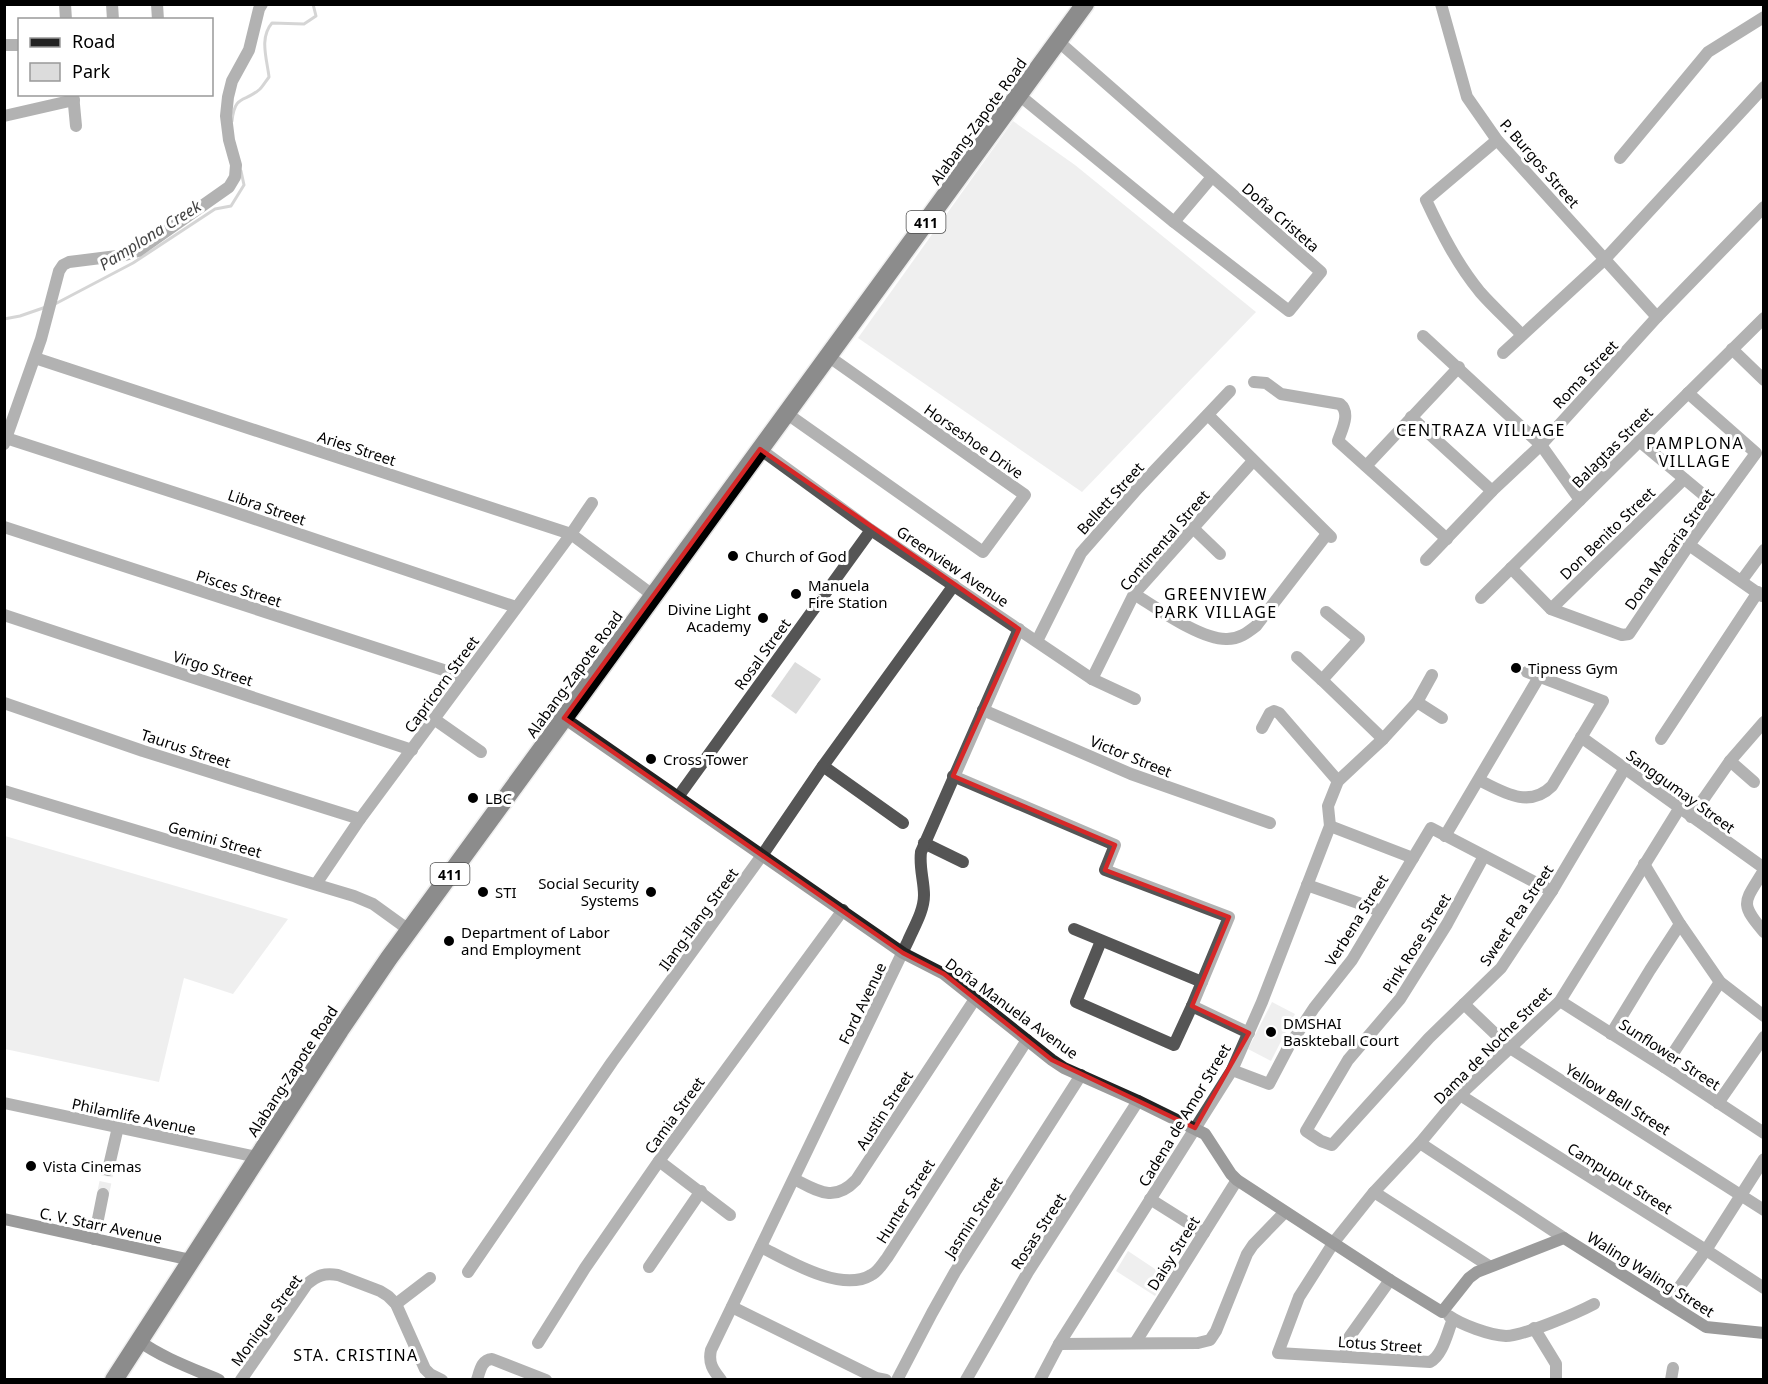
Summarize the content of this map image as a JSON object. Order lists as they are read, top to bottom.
{
  "streets": {
    "highway": ["Alabang-Zapote Road", "411"],
    "street": [
      "P. Burgos Street",
      "Doña Cristeta",
      "Roma Street",
      "Horseshoe Drive",
      "Balagtas Street",
      "Aries Street",
      "Bellett Street",
      "Libra Street",
      "Don Benito Street",
      "Continental Street",
      "Dona Macaria Street",
      "Greenview Avenue",
      "Pisces Street",
      "Rosal Street",
      "Virgo Street",
      "Capricorn Street",
      "Taurus Street",
      "Victor Street",
      "Sanggumay Street",
      "Gemini Street",
      "Sweet Pea Street",
      "Ilang-Ilang Street",
      "Verbena Street",
      "Pink Rose Street",
      "Ford Avenue",
      "Doña Manuela Avenue",
      "Dama de Noche Street",
      "Sunflower Street",
      "Yellow Bell Street",
      "Austin Street",
      "Camia Street",
      "Cadena de Amor Street",
      "Philamlife Avenue",
      "Campuput Street",
      "Hunter Street",
      "Jasmin Street",
      "C. V. Starr Avenue",
      "Rosas Street",
      "Daisy Street",
      "Waling Waling Street",
      "Monique Street",
      "Lotus Street"
    ]
  },
  "crossings": [
    ["Alabang-Zapote Road", "Doña Cristeta"],
    ["Alabang-Zapote Road", "Horseshoe Drive"],
    ["Alabang-Zapote Road", "Aries Street"],
    ["Alabang-Zapote Road", "Greenview Avenue"],
    ["Alabang-Zapote Road", "Gemini Street"],
    ["Alabang-Zapote Road", "Doña Manuela Avenue"],
    ["Alabang-Zapote Road", "Philamlife Avenue"],
    ["Alabang-Zapote Road", "C. V. Starr Avenue"],
    ["P. Burgos Street", "Roma Street"],
    ["Balagtas Street", "Dona Macaria Street"],
    ["Aries Street", "Capricorn Street"],
    ["Bellett Street", "Greenview Avenue"],
    ["Libra Street", "Capricorn Street"],
    ["Don Benito Street", "Dona Macaria Street"],
    ["Continental Street", "Greenview Avenue"],
    ["Greenview Avenue", "Rosal Street"],
    ["Greenview Avenue", "Ilang-Ilang Street"],
    ["Greenview Avenue", "Ford Avenue"],
    ["Pisces Street", "Capricorn Street"],
    ["Rosal Street", "Doña Manuela Avenue"],
    ["Virgo Street", "Capricorn Street"],
    ["Capricorn Street", "Taurus Street"],
    ["Capricorn Street", "Gemini Street"],
    ["Victor Street", "Ford Avenue"],
    ["Sanggumay Street", "Sweet Pea Street"],
    ["Sanggumay Street", "Dama de Noche Street"],
    ["Sweet Pea Street", "Pink Rose Street"],
    ["Sweet Pea Street", "Yellow Bell Street"],
    ["Ilang-Ilang Street", "Doña Manuela Avenue"],
    ["Verbena Street", "Cadena de Amor Street"],
    ["Ford Avenue", "Doña Manuela Avenue"],
    ["Ford Avenue", "Austin Street"],
    ["Ford Avenue", "Hunter Street"],
    ["Doña Manuela Avenue", "Dama de Noche Street"],
    ["Doña Manuela Avenue", "Austin Street"],
    ["Doña Manuela Avenue", "Camia Street"],
    ["Doña Manuela Avenue", "Cadena de Amor Street"],
    ["Doña Manuela Avenue", "Hunter Street"],
    ["Doña Manuela Avenue", "Jasmin Street"],
    ["Doña Manuela Avenue", "Rosas Street"],
    ["Doña Manuela Avenue", "Daisy Street"],
    ["Doña Manuela Avenue", "Waling Waling Street"],
    ["Doña Manuela Avenue", "Lotus Street"],
    ["Dama de Noche Street", "Sunflower Street"],
    ["Dama de Noche Street", "Yellow Bell Street"],
    ["Dama de Noche Street", "Campuput Street"],
    ["Dama de Noche Street", "Lotus Street"],
    ["Waling Waling Street", "Lotus Street"]
  ],
  "districts": [
    "CENTRAZA VILLAGE",
    "PAMPLONA VILLAGE",
    "GREENVIEW PARK VILLAGE",
    "STA. CRISTINA"
  ],
  "water": ["Pamplona Creek"],
  "places": [
    "Church of God",
    "Manuela Fire Station",
    "Divine Light Academy",
    "Tipness Gym",
    "Cross Tower",
    "LBC",
    "STI",
    "Social Security Systems",
    "Department of Labor and Employment",
    "DMSHAI Baskteball Court",
    "Vista Cinemas"
  ],
  "legend": ["Road", "Park"]
}
